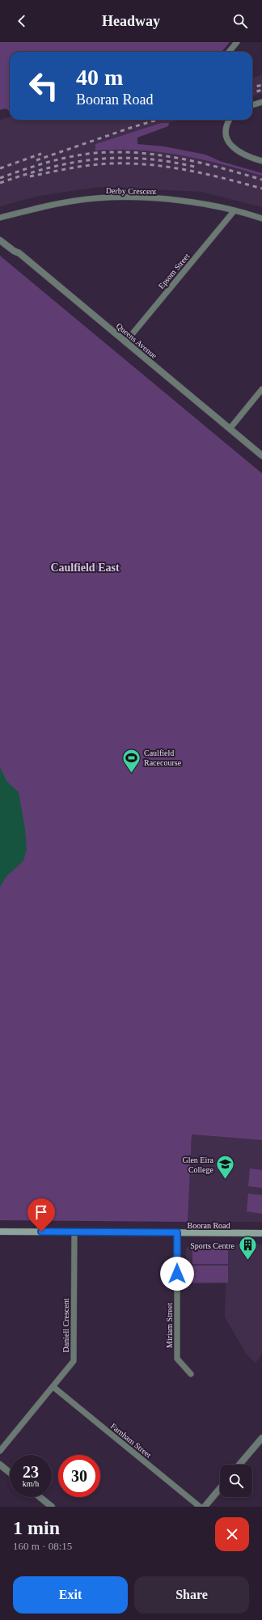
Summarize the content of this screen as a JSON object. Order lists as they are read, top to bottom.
{
  "streets": {
    "main road": ["Booran Road"],
    "street": [
      "Derby Crescent",
      "Epsom Street",
      "Queens Avenue",
      "Daniell Crescent",
      "Miriam Street",
      "Farnham Street"
    ]
  },
  "crossings": [
    ["Derby Crescent", "Epsom Street"],
    ["Epsom Street", "Queens Avenue"],
    ["Booran Road", "Daniell Crescent"],
    ["Booran Road", "Miriam Street"],
    ["Daniell Crescent", "Farnham Street"]
  ],
  "districts": ["Caulfield East"],
  "places": {
    "sports": ["Caulfield Racecourse"],
    "school or university": ["Glen Eira College"],
    "building": ["Sports Centre"]
  },
  "page": {
    "header": "Headway",
    "turn": ["40 m", "Booran Road"],
    "speed": "23 km/h",
    "limit": "30",
    "heading": ["1 min", "160 m · 08:15"],
    "buttons": ["Exit", "Share"]
  }
}
